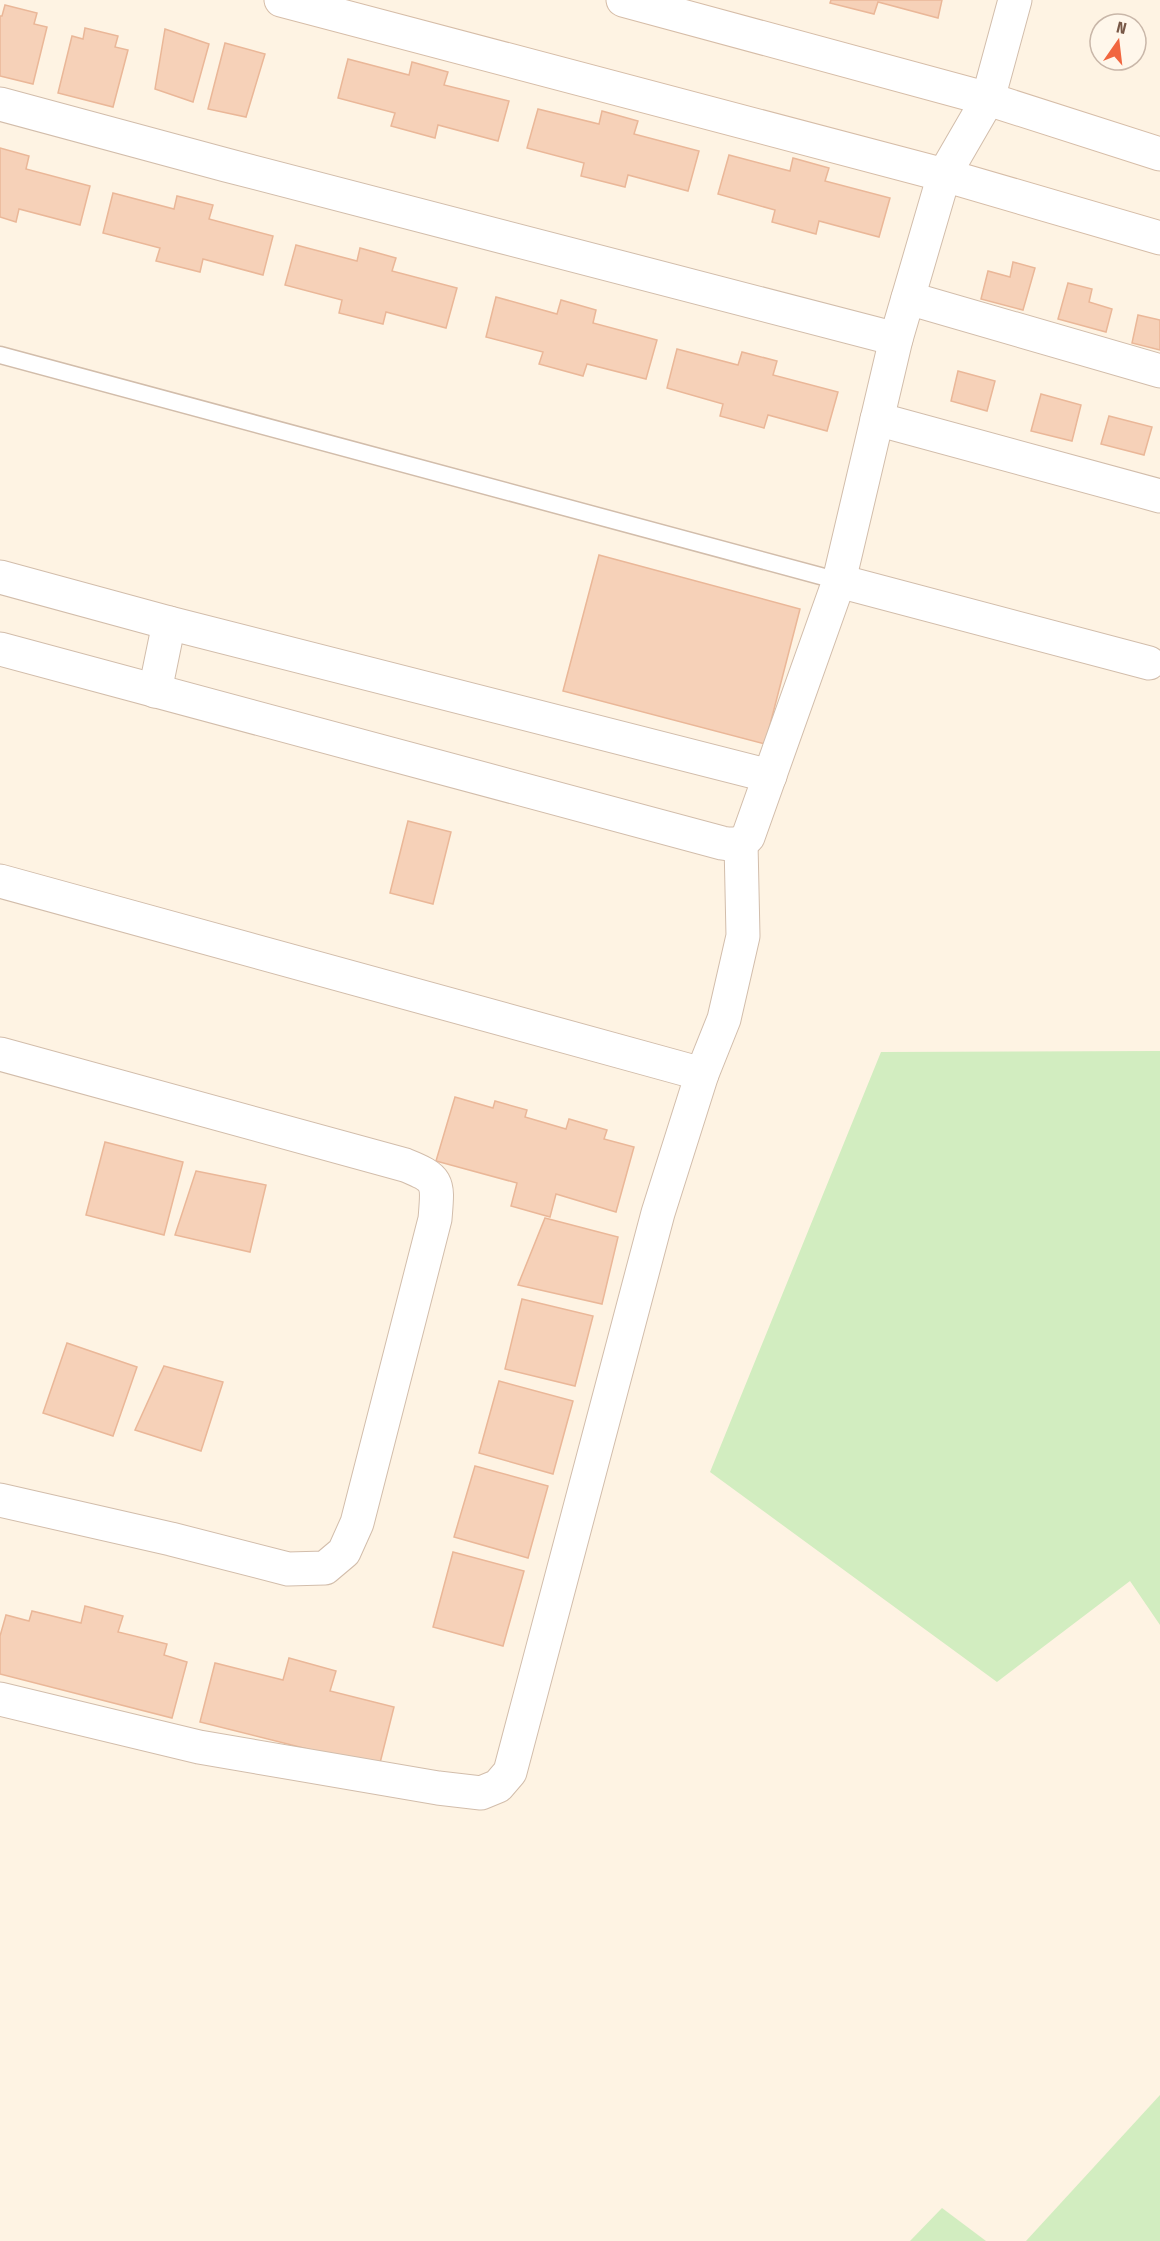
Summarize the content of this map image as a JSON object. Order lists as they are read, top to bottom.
{
  "north": "top"
}
